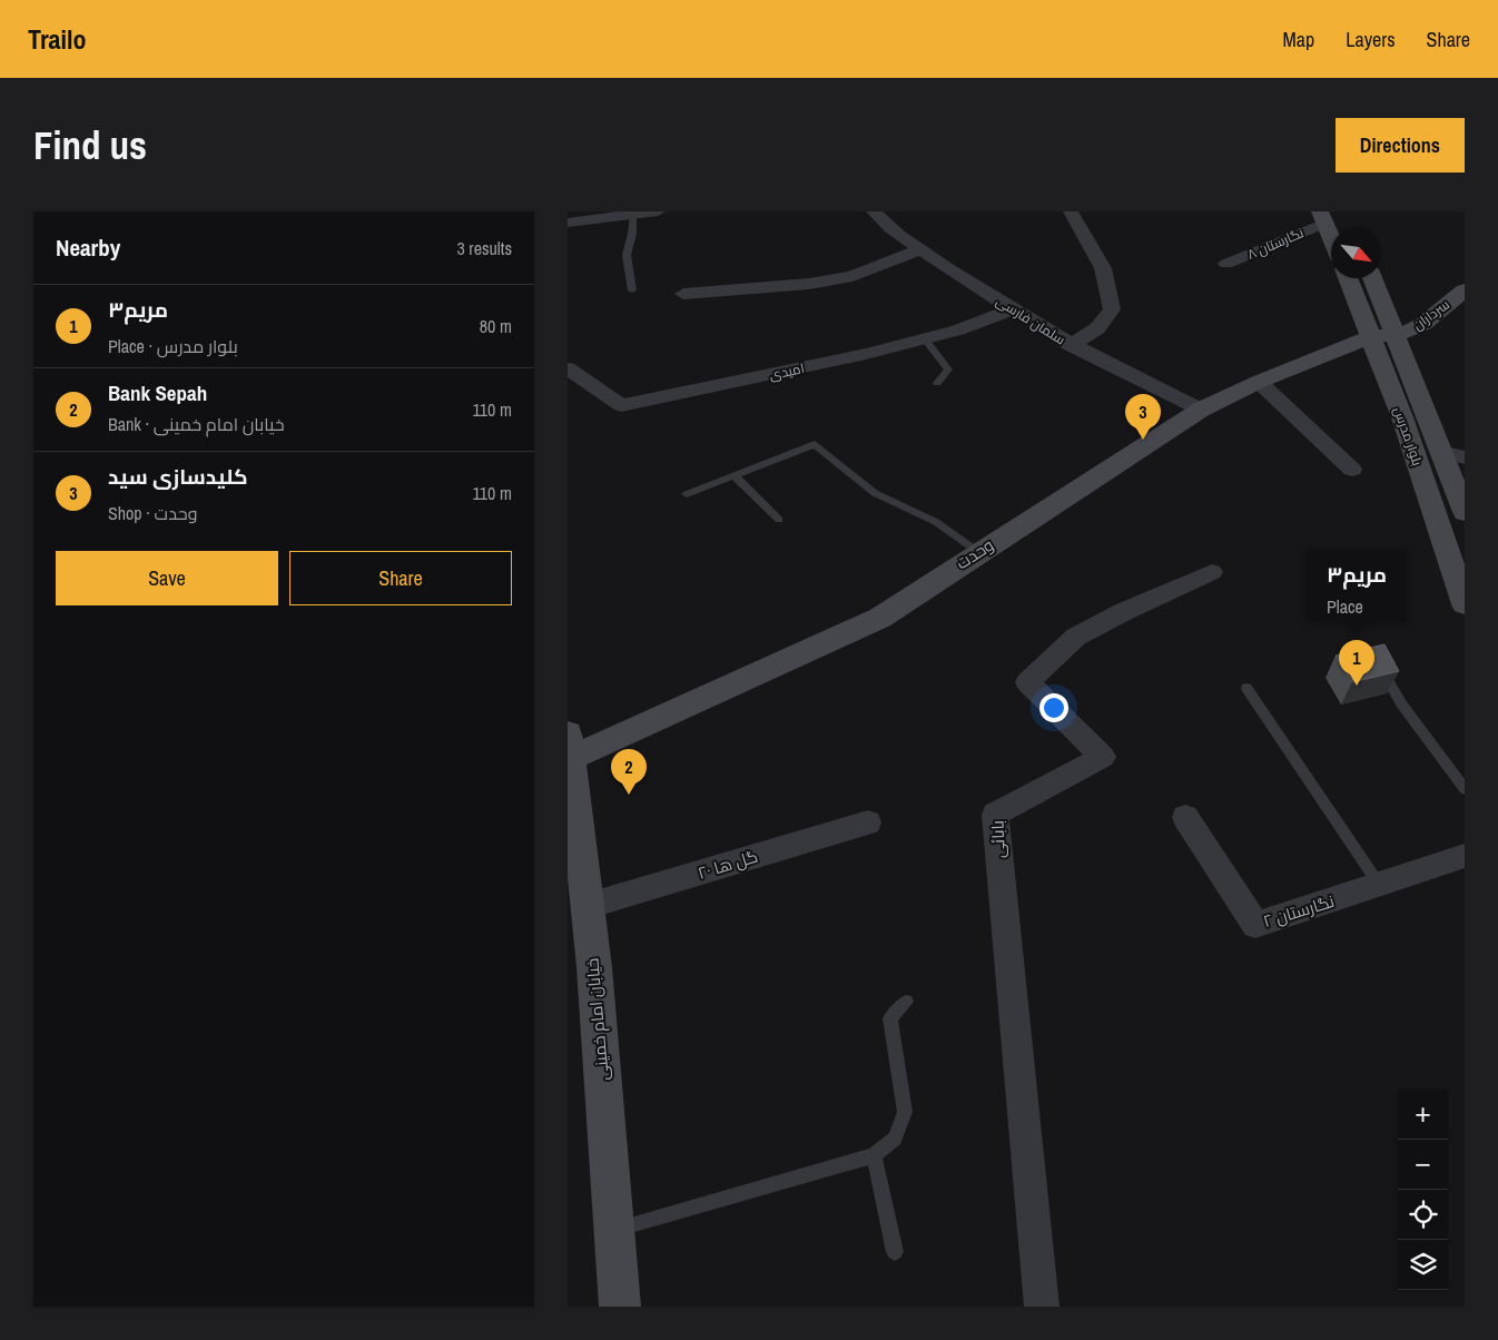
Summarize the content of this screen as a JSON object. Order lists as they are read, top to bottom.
{
  "streets": {
    "main road": [
      "سرداران",
      "بلوار مدرس",
      "وحدت",
      "خیابان امام خمینی"
    ],
    "street": [
      "نگارستان ۸",
      "سلمان فارسی",
      "امیدی",
      "بابائی",
      "گل ها ۲۰",
      "نگارستان ۲"
    ]
  },
  "crossings": [
    ["سرداران", "بلوار مدرس"],
    ["سرداران", "وحدت"],
    ["سلمان فارسی", "امیدی"],
    ["سلمان فارسی", "وحدت"],
    ["بلوار مدرس", "وحدت"],
    ["وحدت", "خیابان امام خمینی"],
    ["گل ها ۲۰", "خیابان امام خمینی"]
  ],
  "north": "bottom right",
  "page": {
    "header": "Trailo",
    "nav": ["Map", "Layers", "Share"],
    "buttons": [
      "Directions",
      ["Save", "Share"]
    ],
    "title": "Find us",
    "heading": ["Nearby", "3 results"],
    "list": [
      {
        "mark": "1",
        "name": "مریم۳",
        "note": "Place · بلوار مدرس",
        "value": "80 m"
      },
      {
        "mark": "2",
        "name": "Bank Sepah",
        "note": "Bank · خیابان امام خمینی",
        "value": "110 m"
      },
      {
        "mark": "3",
        "name": "کلیدسازی سید",
        "note": "Shop · وحدت",
        "value": "110 m"
      }
    ],
    "pins": ["3", "1", "2"],
    "popup": ["مریم۳", "Place"],
    "map_buttons": ["+", "−"]
  }
}
